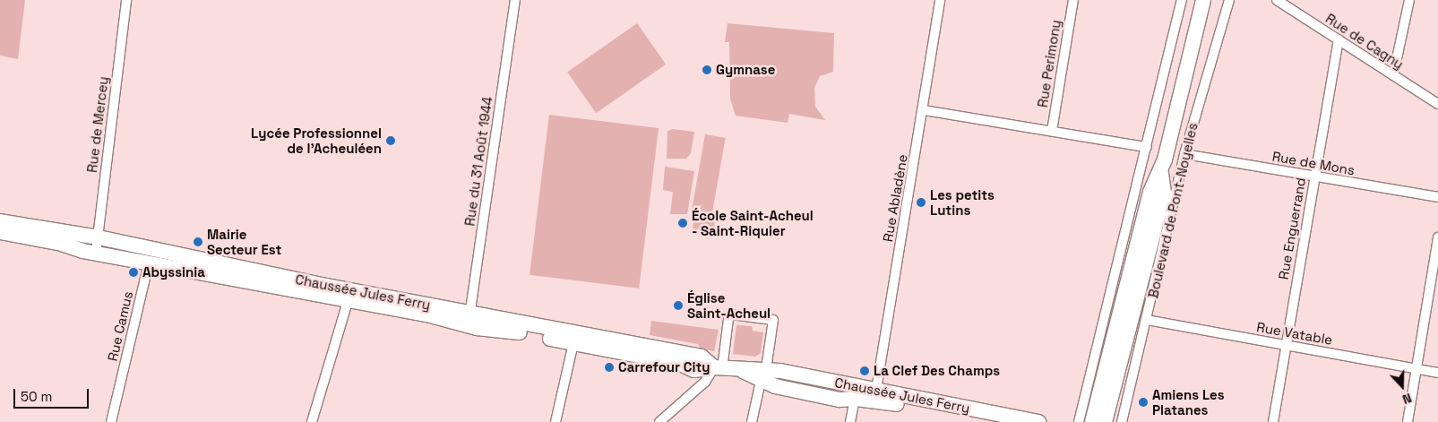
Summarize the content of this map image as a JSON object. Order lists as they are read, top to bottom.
{
  "streets": {
    "main road": ["Boulevard de Pont-Noyelles", "Chaussée Jules Ferry"],
    "street": [
      "Rue de Cagny",
      "Rue Perimony",
      "Rue de Mercey",
      "Rue du 31 Août 1944",
      "Rue de Mons",
      "Rue Abladène",
      "Rue Enguerrand",
      "Rue Camus",
      "Rue Vatable"
    ]
  },
  "crossings": [
    ["Rue de Cagny", "Rue Enguerrand"],
    ["Rue de Mercey", "Chaussée Jules Ferry"],
    ["Rue du 31 Août 1944", "Chaussée Jules Ferry"],
    ["Rue de Mons", "Boulevard de Pont-Noyelles"],
    ["Rue de Mons", "Rue Enguerrand"],
    ["Rue Abladène", "Chaussée Jules Ferry"],
    ["Boulevard de Pont-Noyelles", "Rue Vatable"],
    ["Rue Enguerrand", "Rue Vatable"],
    ["Chaussée Jules Ferry", "Rue Camus"]
  ],
  "places": [
    "Gymnase",
    "Lycée Professionnel de l'Acheuléen",
    "Les petits Lutins",
    "École Saint-Acheul - Saint-Riquier",
    "Mairie Secteur Est",
    "Abyssinia",
    "Église Saint-Acheul",
    "Carrefour City",
    "La Clef Des Champs",
    "Amiens Les Platanes"
  ],
  "scale_bar": "50 m",
  "north": "bottom"
}
